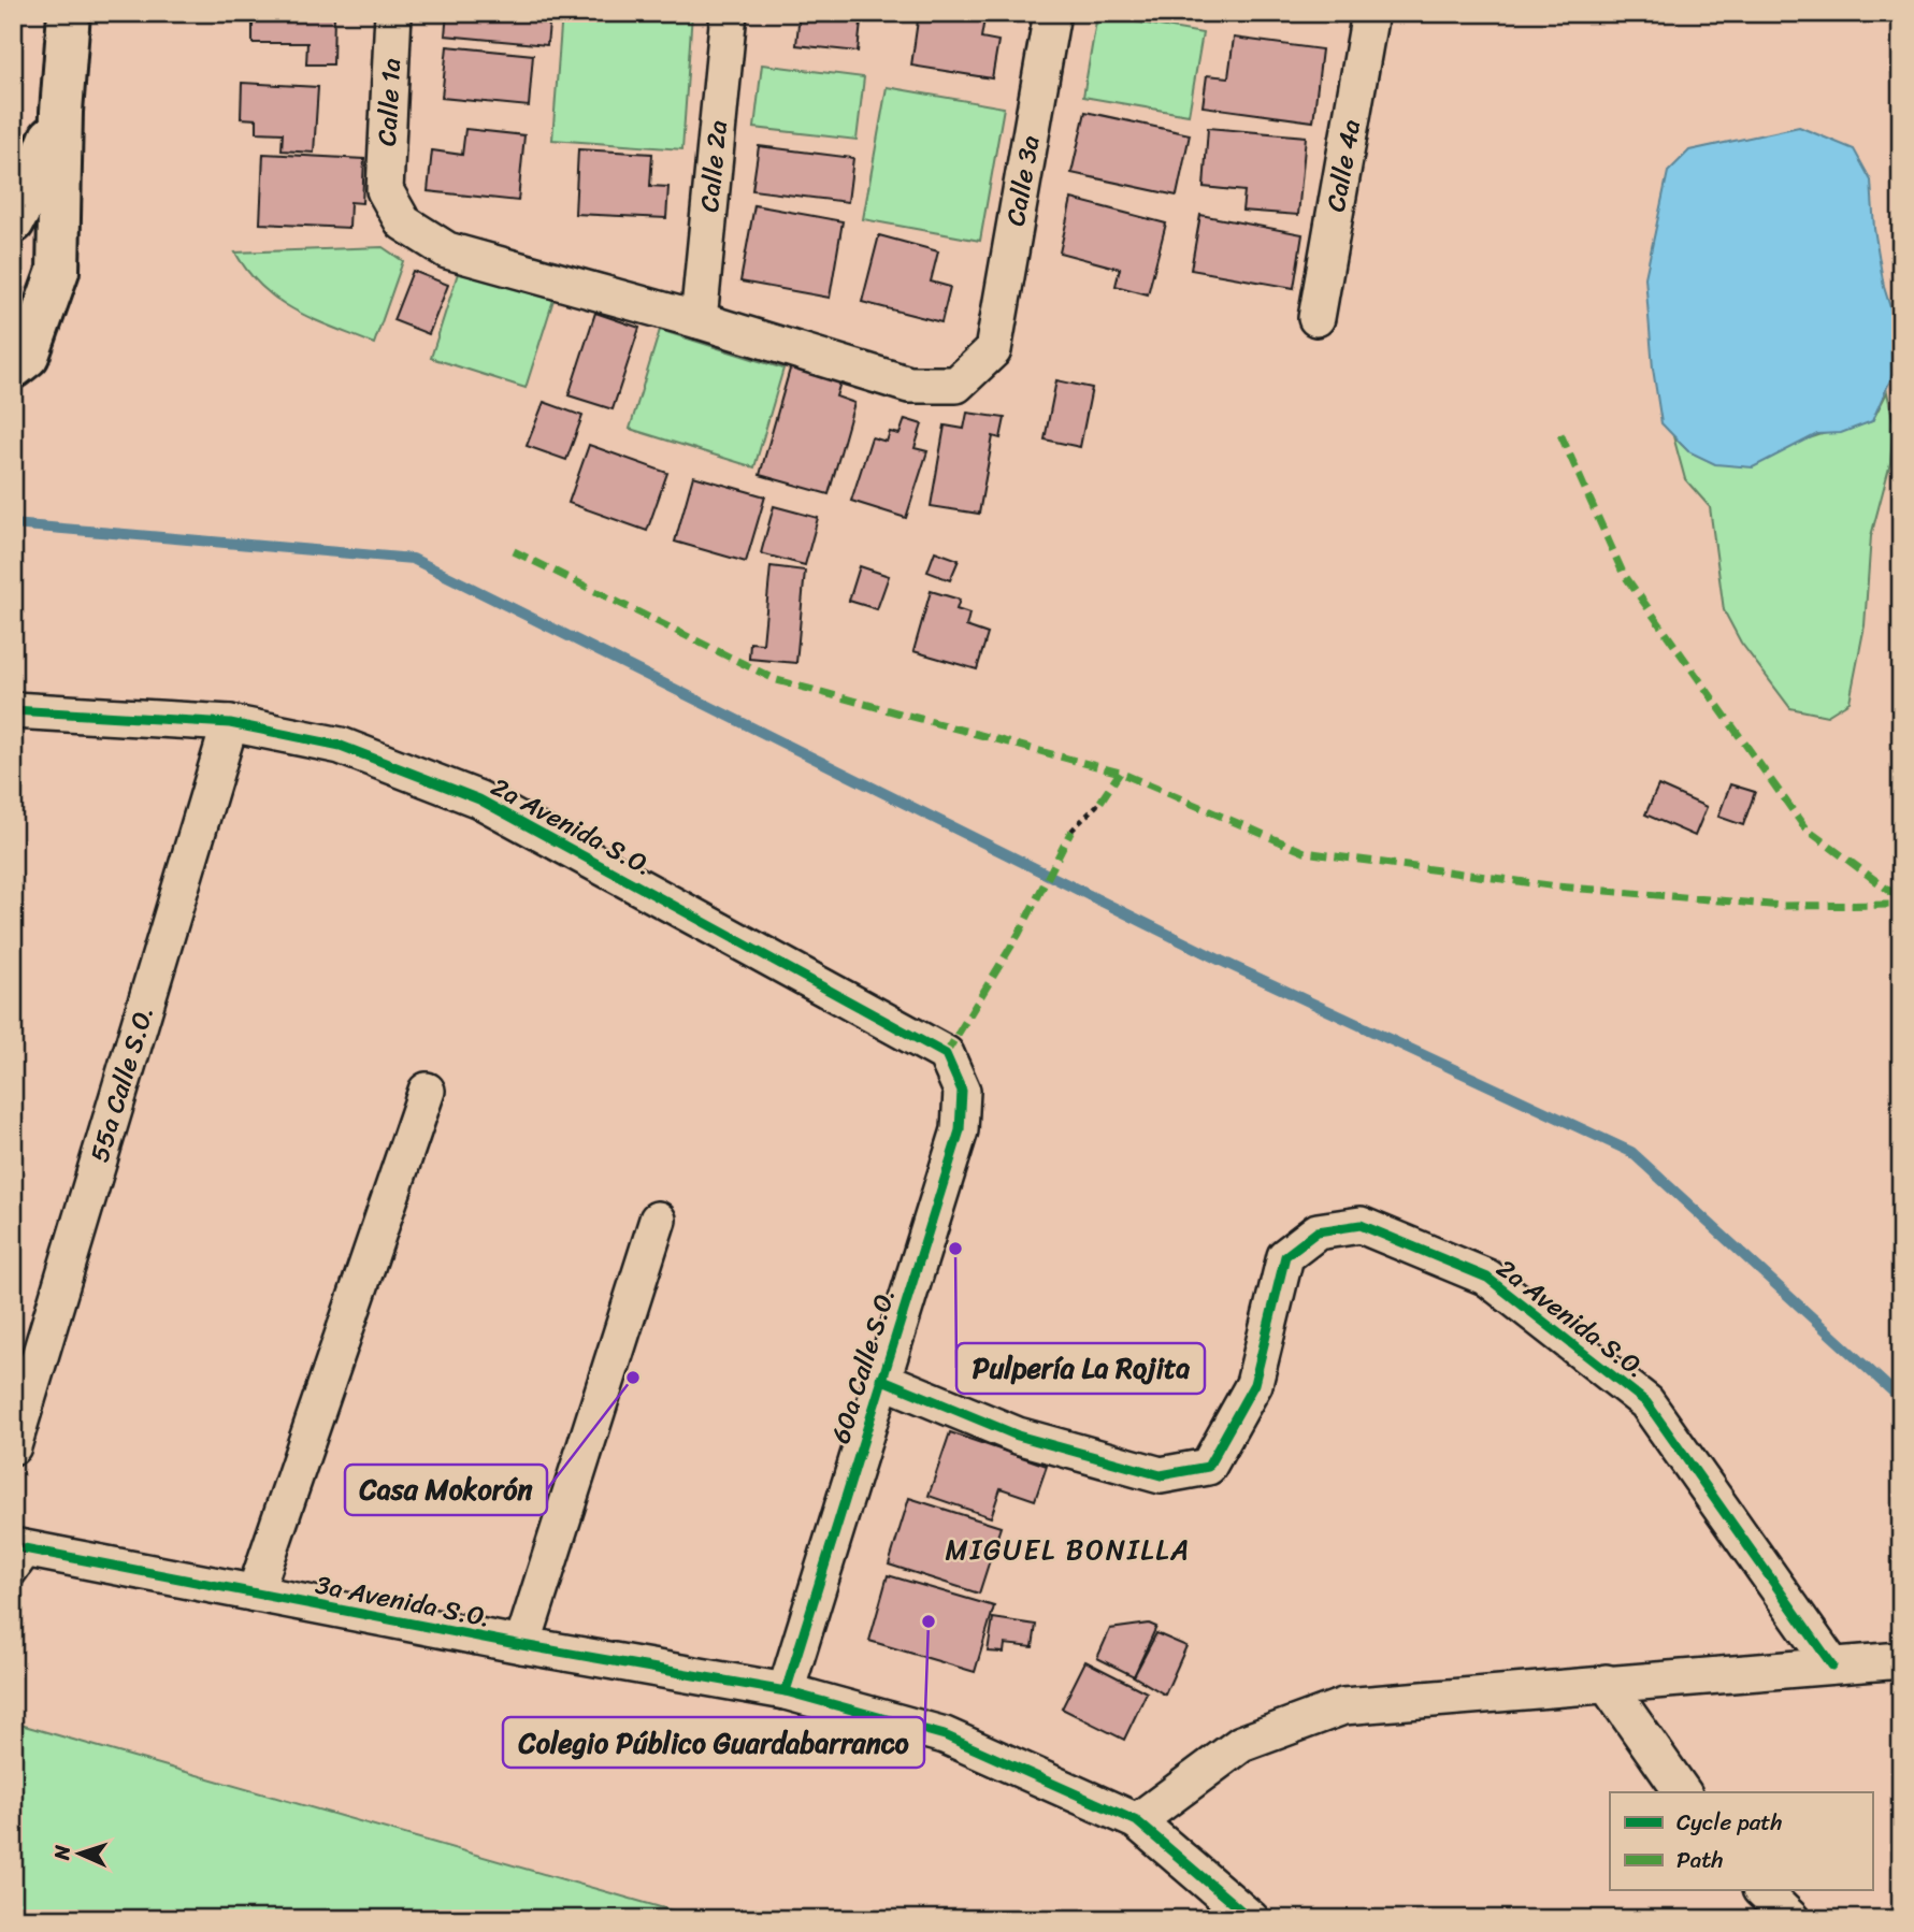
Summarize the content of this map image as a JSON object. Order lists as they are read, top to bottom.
{
  "streets": {
    "street": [
      "Calle 1a",
      "Calle 4a",
      "Calle 2a",
      "Calle 3a",
      "2a Avenida S.O.",
      "55a Calle S.O.",
      "60a Calle S.O.",
      "3a Avenida S.O."
    ]
  },
  "crossings": [
    ["Calle 1a", "Calle 2a"],
    ["Calle 1a", "Calle 3a"],
    ["Calle 2a", "Calle 3a"],
    ["2a Avenida S.O.", "55a Calle S.O."],
    ["2a Avenida S.O.", "60a Calle S.O."],
    ["60a Calle S.O.", "3a Avenida S.O."]
  ],
  "districts": ["MIGUEL BONILLA"],
  "places": ["Pulpería La Rojita", "Casa Mokorón", "Colegio Público Guardabarranco"],
  "legend": ["Cycle path", "Path"],
  "north": "left"
}
